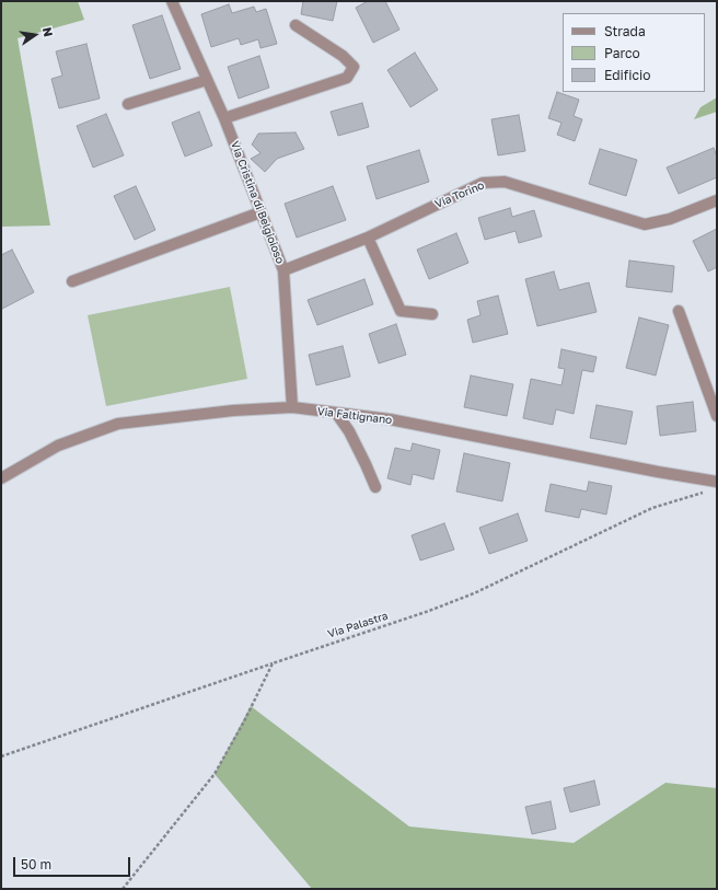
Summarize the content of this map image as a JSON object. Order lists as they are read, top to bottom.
{
  "streets": {
    "street": ["Via Torino", "Via Cristina di Belgioioso", "Via Faltignano"],
    "path": ["Via Palastra"]
  },
  "crossings": [
    ["Via Torino", "Via Cristina di Belgioioso"],
    ["Via Cristina di Belgioioso", "Via Faltignano"]
  ],
  "legend": ["Strada", "Parco", "Edificio"],
  "scale_bar": "50 m",
  "north": "right"
}
